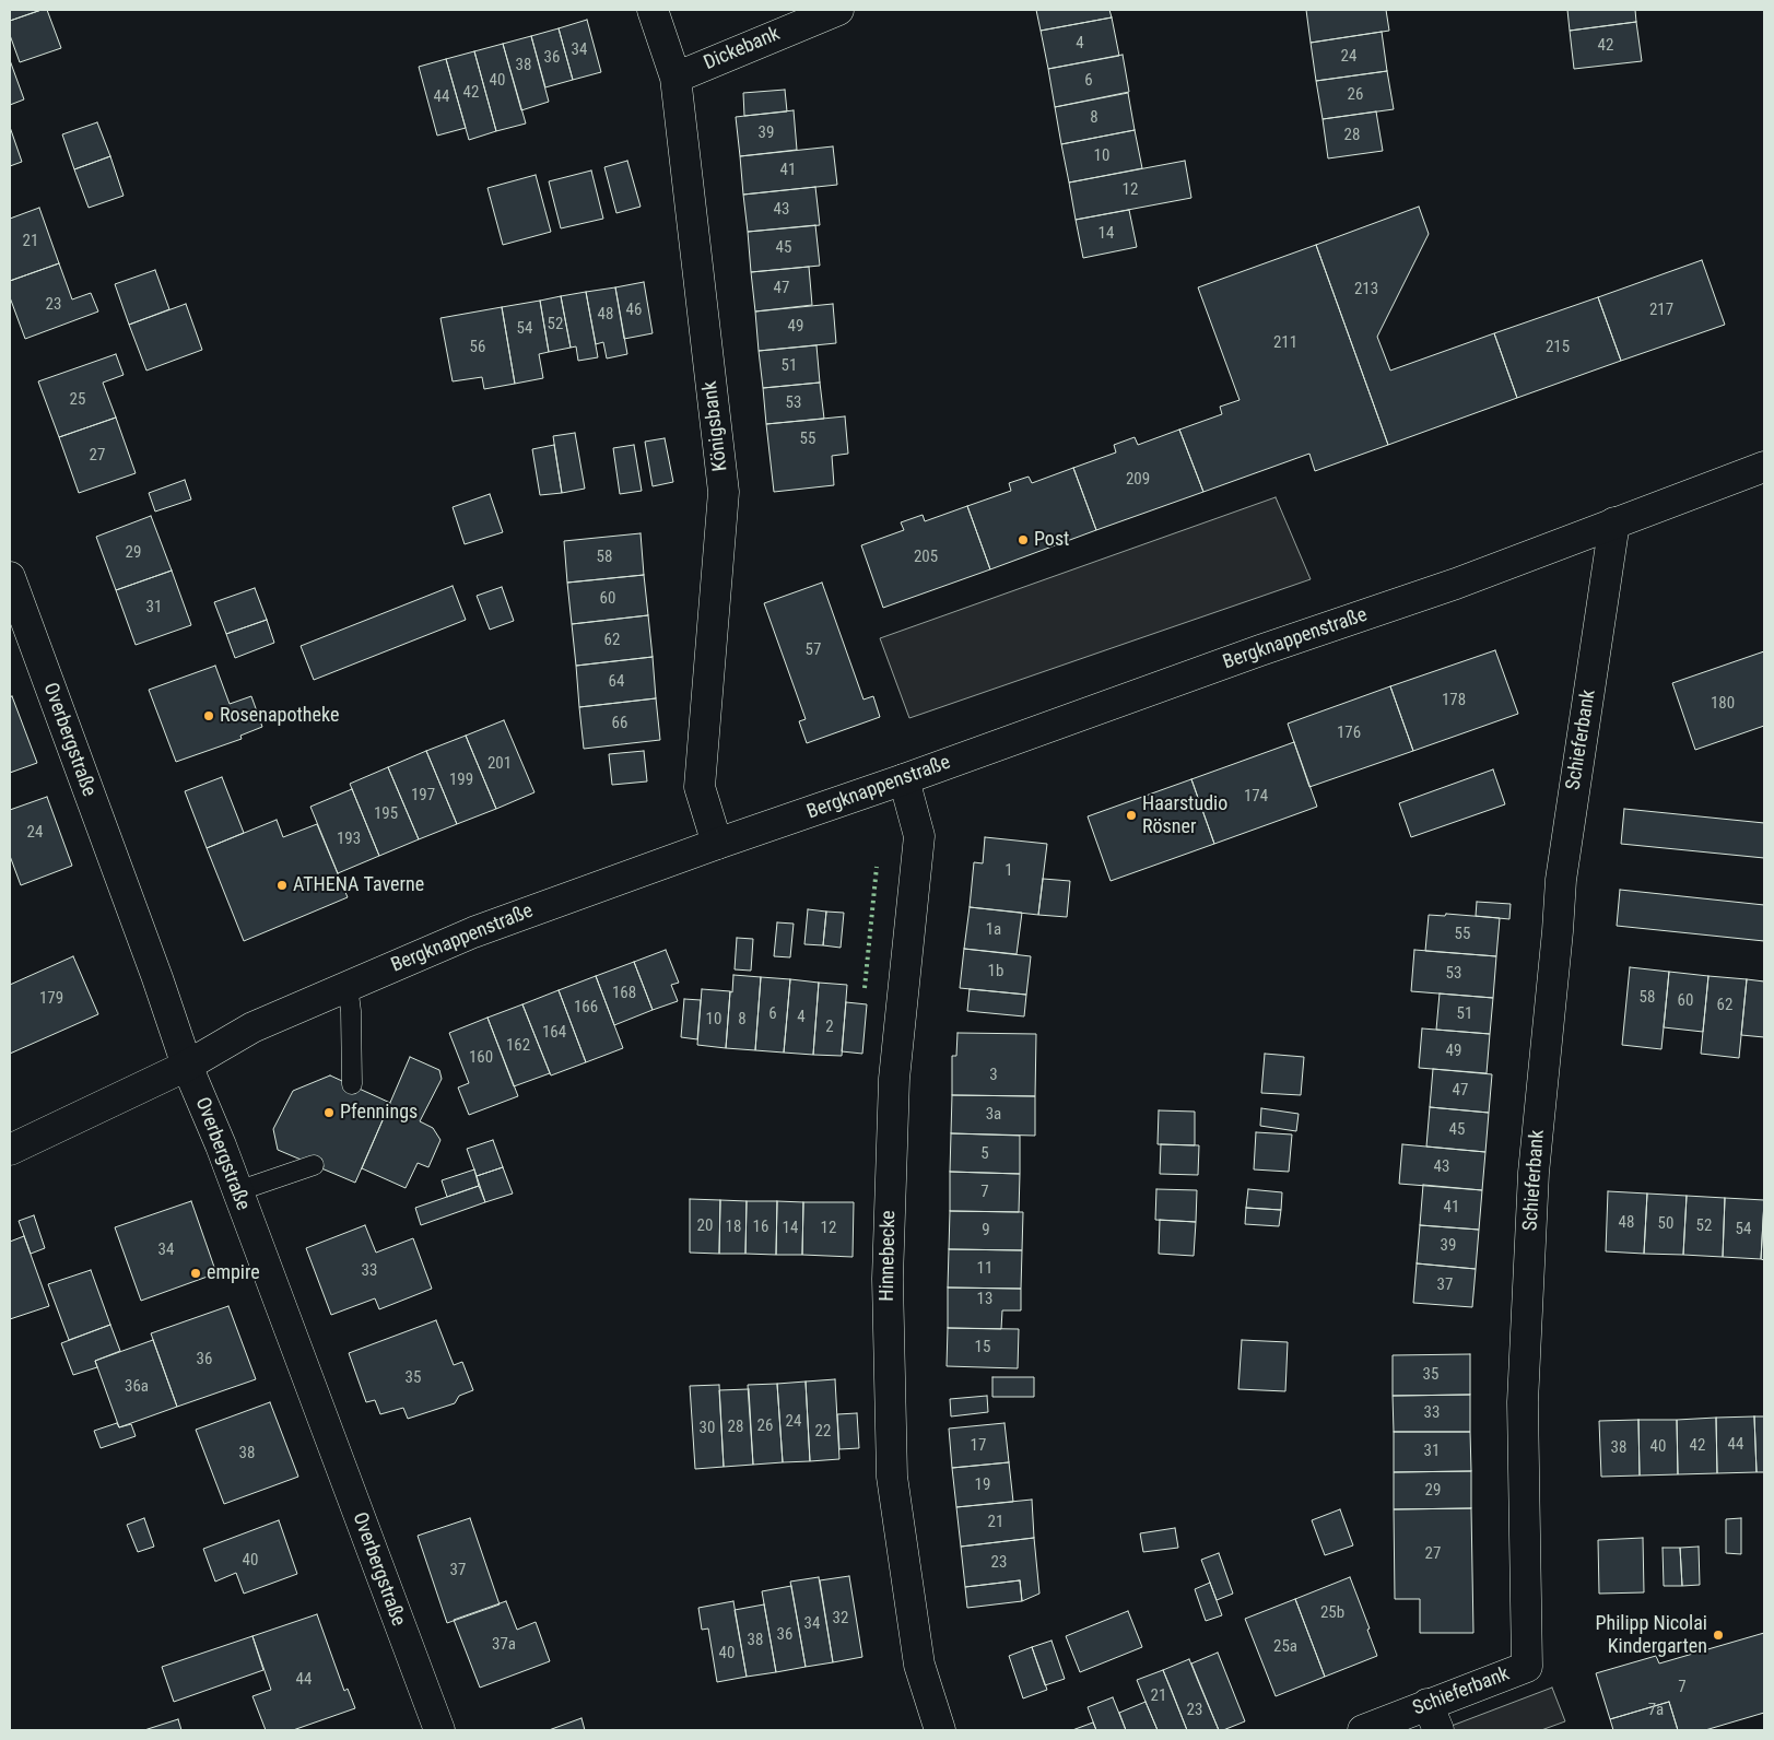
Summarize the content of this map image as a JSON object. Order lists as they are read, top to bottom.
{
  "streets": {
    "street": [
      "Dickebank",
      "Königsbank",
      "Bergknappenstraße",
      "Overbergstraße",
      "Schieferbank",
      "Hinnebecke"
    ]
  },
  "crossings": [
    ["Dickebank", "Königsbank"],
    ["Königsbank", "Bergknappenstraße"],
    ["Bergknappenstraße", "Overbergstraße"],
    ["Bergknappenstraße", "Schieferbank"],
    ["Bergknappenstraße", "Hinnebecke"]
  ],
  "places": [
    "Post",
    "Rosenapotheke",
    "Haarstudio Rösner",
    "ATHENA Taverne",
    "Pfennings",
    "empire",
    "Philipp Nicolai Kindergarten"
  ],
  "house_numbers": [
    "4",
    "42",
    "34",
    "24",
    "36",
    "38",
    "40",
    "6",
    "42",
    "26",
    "44",
    "8",
    "39",
    "28",
    "10",
    "41",
    "12",
    "43",
    "14",
    "21",
    "45",
    "47",
    "213",
    "23",
    "46",
    "217",
    "48",
    "52",
    "49",
    "54",
    "211",
    "56",
    "215",
    "51",
    "25",
    "53",
    "55",
    "27",
    "209",
    "29",
    "58",
    "205",
    "60",
    "31",
    "62",
    "57",
    "64",
    "178",
    "180",
    "66",
    "176",
    "201",
    "199",
    "197",
    "174",
    "195",
    "24",
    "193",
    "1",
    "1a",
    "55",
    "1b",
    "53",
    "168",
    "58",
    "179",
    "60",
    "62",
    "166",
    "6",
    "51",
    "4",
    "10",
    "8",
    "2",
    "164",
    "162",
    "49",
    "160",
    "3",
    "47",
    "3a",
    "45",
    "5",
    "43",
    "7",
    "41",
    "48",
    "50",
    "20",
    "52",
    "18",
    "16",
    "14",
    "12",
    "54",
    "9",
    "39",
    "34",
    "11",
    "33",
    "37",
    "13",
    "15",
    "36",
    "35",
    "35",
    "36a",
    "33",
    "24",
    "26",
    "28",
    "30",
    "22",
    "44",
    "17",
    "42",
    "40",
    "38",
    "31",
    "38",
    "19",
    "29",
    "21",
    "27",
    "40",
    "23",
    "37",
    "25b",
    "32",
    "34",
    "36",
    "38",
    "37a",
    "25a",
    "40",
    "44",
    "7",
    "21",
    "23",
    "7a"
  ]
}
